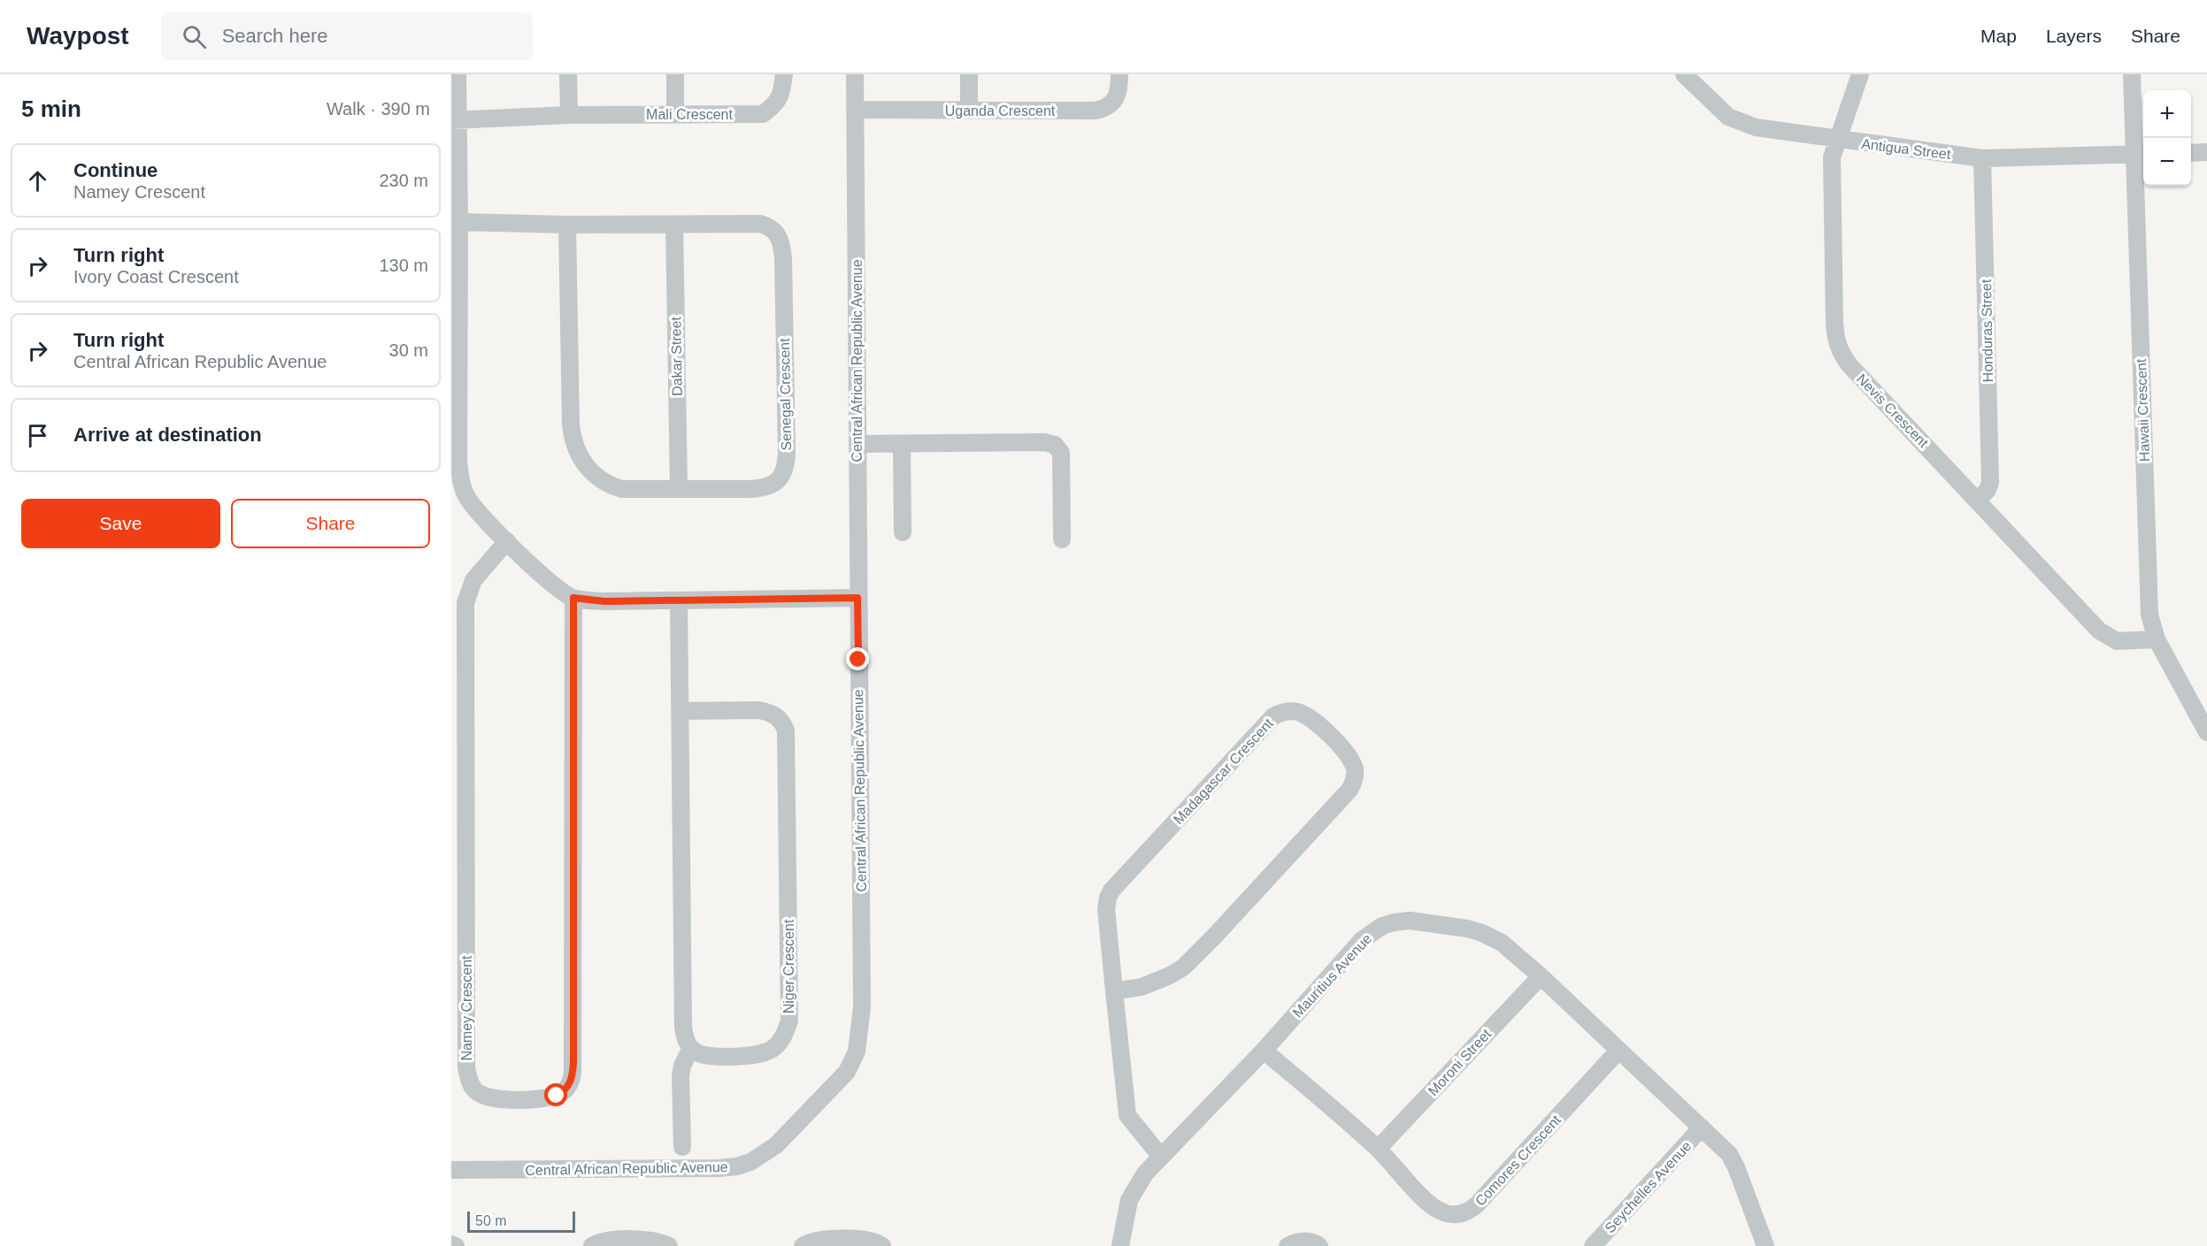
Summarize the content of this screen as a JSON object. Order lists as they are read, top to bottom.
{
  "streets": {
    "street": [
      "Uganda Crescent",
      "Mali Crescent",
      "Antigua Street",
      "Honduras Street",
      "Dakar Street",
      "Central African Republic Avenue",
      "Senegal Crescent",
      "Nevis Crescent",
      "Hawaii Crescent",
      "Madagascar Crescent",
      "Niger Crescent",
      "Mauritius Avenue",
      "Namey Crescent",
      "Moroni Street",
      "Comores Crescent",
      "Seychelles Avenue"
    ]
  },
  "crossings": [
    ["Uganda Crescent", "Central African Republic Avenue"],
    ["Antigua Street", "Honduras Street"],
    ["Antigua Street", "Nevis Crescent"],
    ["Antigua Street", "Hawaii Crescent"],
    ["Honduras Street", "Nevis Crescent"],
    ["Dakar Street", "Senegal Crescent"],
    ["Nevis Crescent", "Hawaii Crescent"],
    ["Madagascar Crescent", "Mauritius Avenue"],
    ["Mauritius Avenue", "Moroni Street"],
    ["Mauritius Avenue", "Comores Crescent"],
    ["Mauritius Avenue", "Seychelles Avenue"],
    ["Moroni Street", "Comores Crescent"]
  ],
  "scale_bar": "50 m",
  "page": {
    "header": "Waypost",
    "search": "Search here",
    "nav": ["Map", "Layers", "Share"],
    "heading": ["5 min", "Walk · 390 m"],
    "map_buttons": ["+", "−"],
    "list": [
      ["Continue", "Namey Crescent", "230 m"],
      ["Turn right", "Ivory Coast Crescent", "130 m"],
      ["Turn right", "Central African Republic Avenue", "30 m"],
      "Arrive at destination"
    ],
    "buttons": ["Save", "Share"],
    "scale": "50 m"
  }
}
